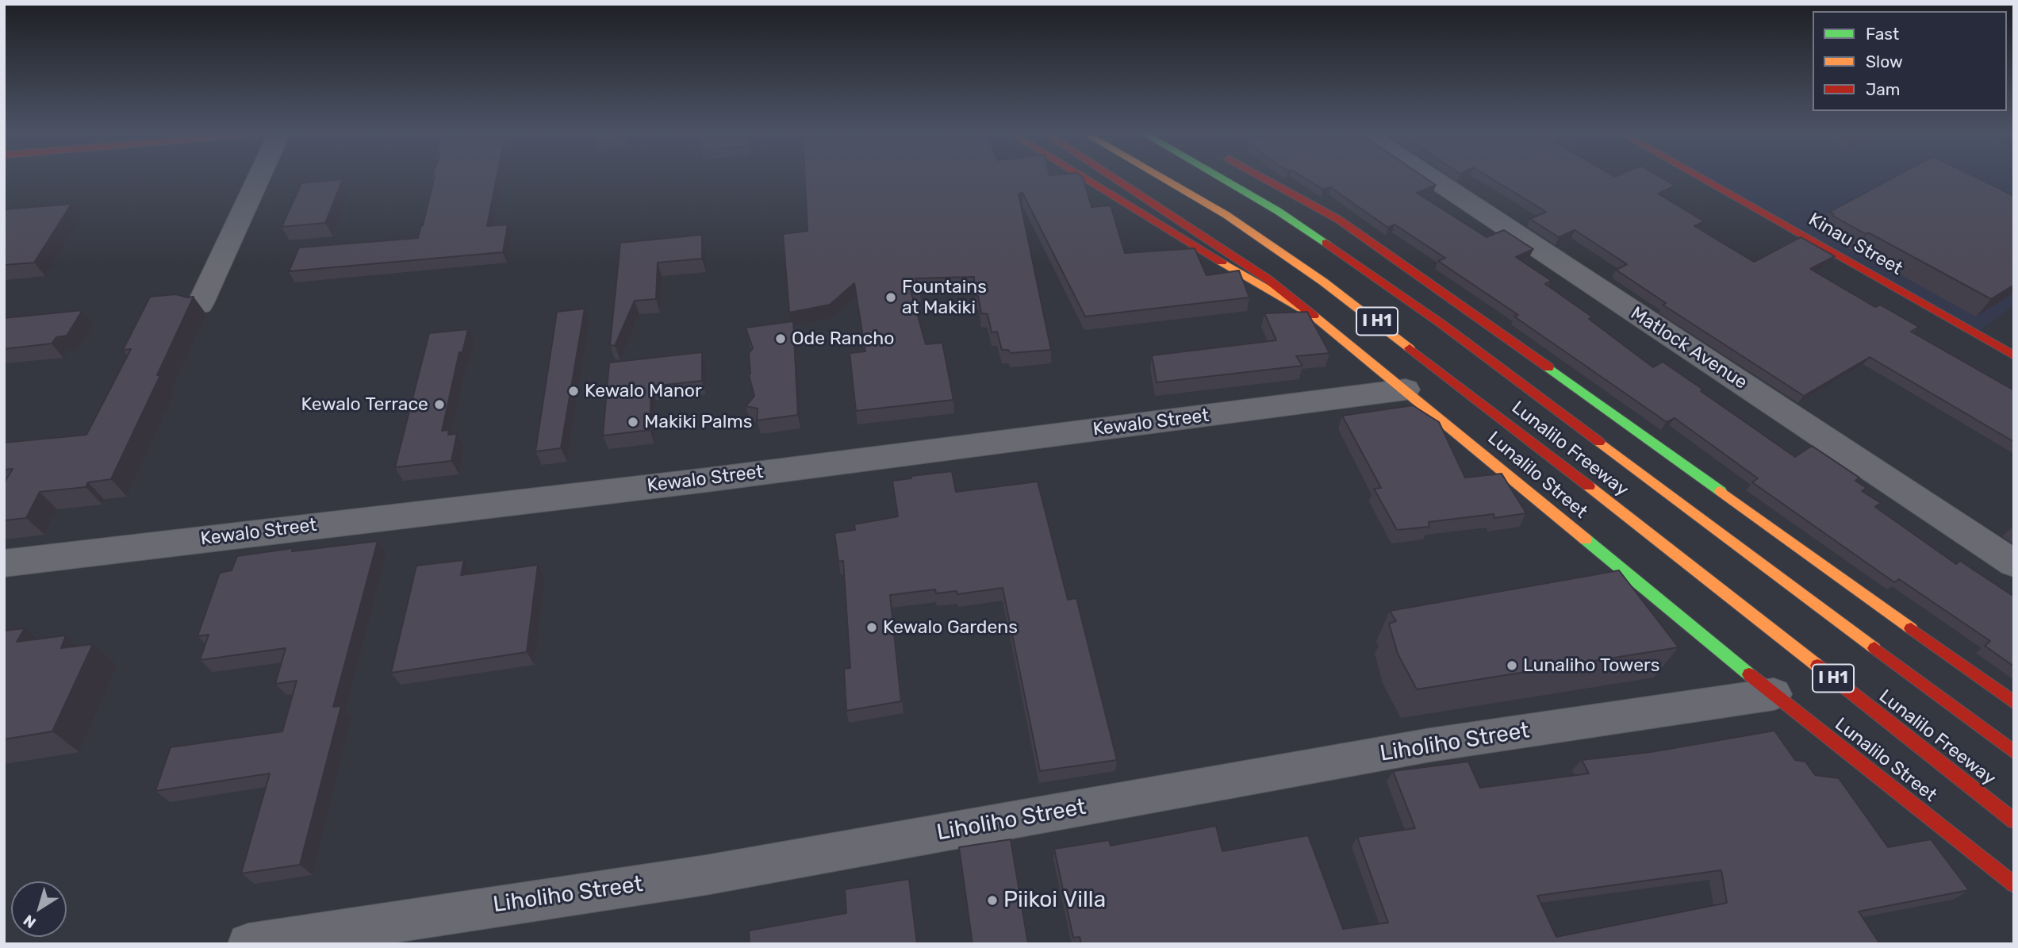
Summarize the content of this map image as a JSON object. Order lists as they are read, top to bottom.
{
  "streets": {
    "main road": [
      "Kinau Street",
      "I H1",
      "Lunalilo Freeway",
      "Lunalilo Street"
    ],
    "street": ["Matlock Avenue", "Kewalo Street", "Liholiho Street"]
  },
  "crossings": [
    ["Kewalo Street", "Lunalilo Street"],
    ["Lunalilo Street", "Liholiho Street"]
  ],
  "places": [
    "Fountains at Makiki",
    "Ode Rancho",
    "Kewalo Manor",
    "Kewalo Terrace",
    "Makiki Palms",
    "Kewalo Gardens",
    "Lunaliho Towers",
    "Piikoi Villa"
  ],
  "legend": ["Fast", "Slow", "Jam"],
  "north": "bottom left"
}
